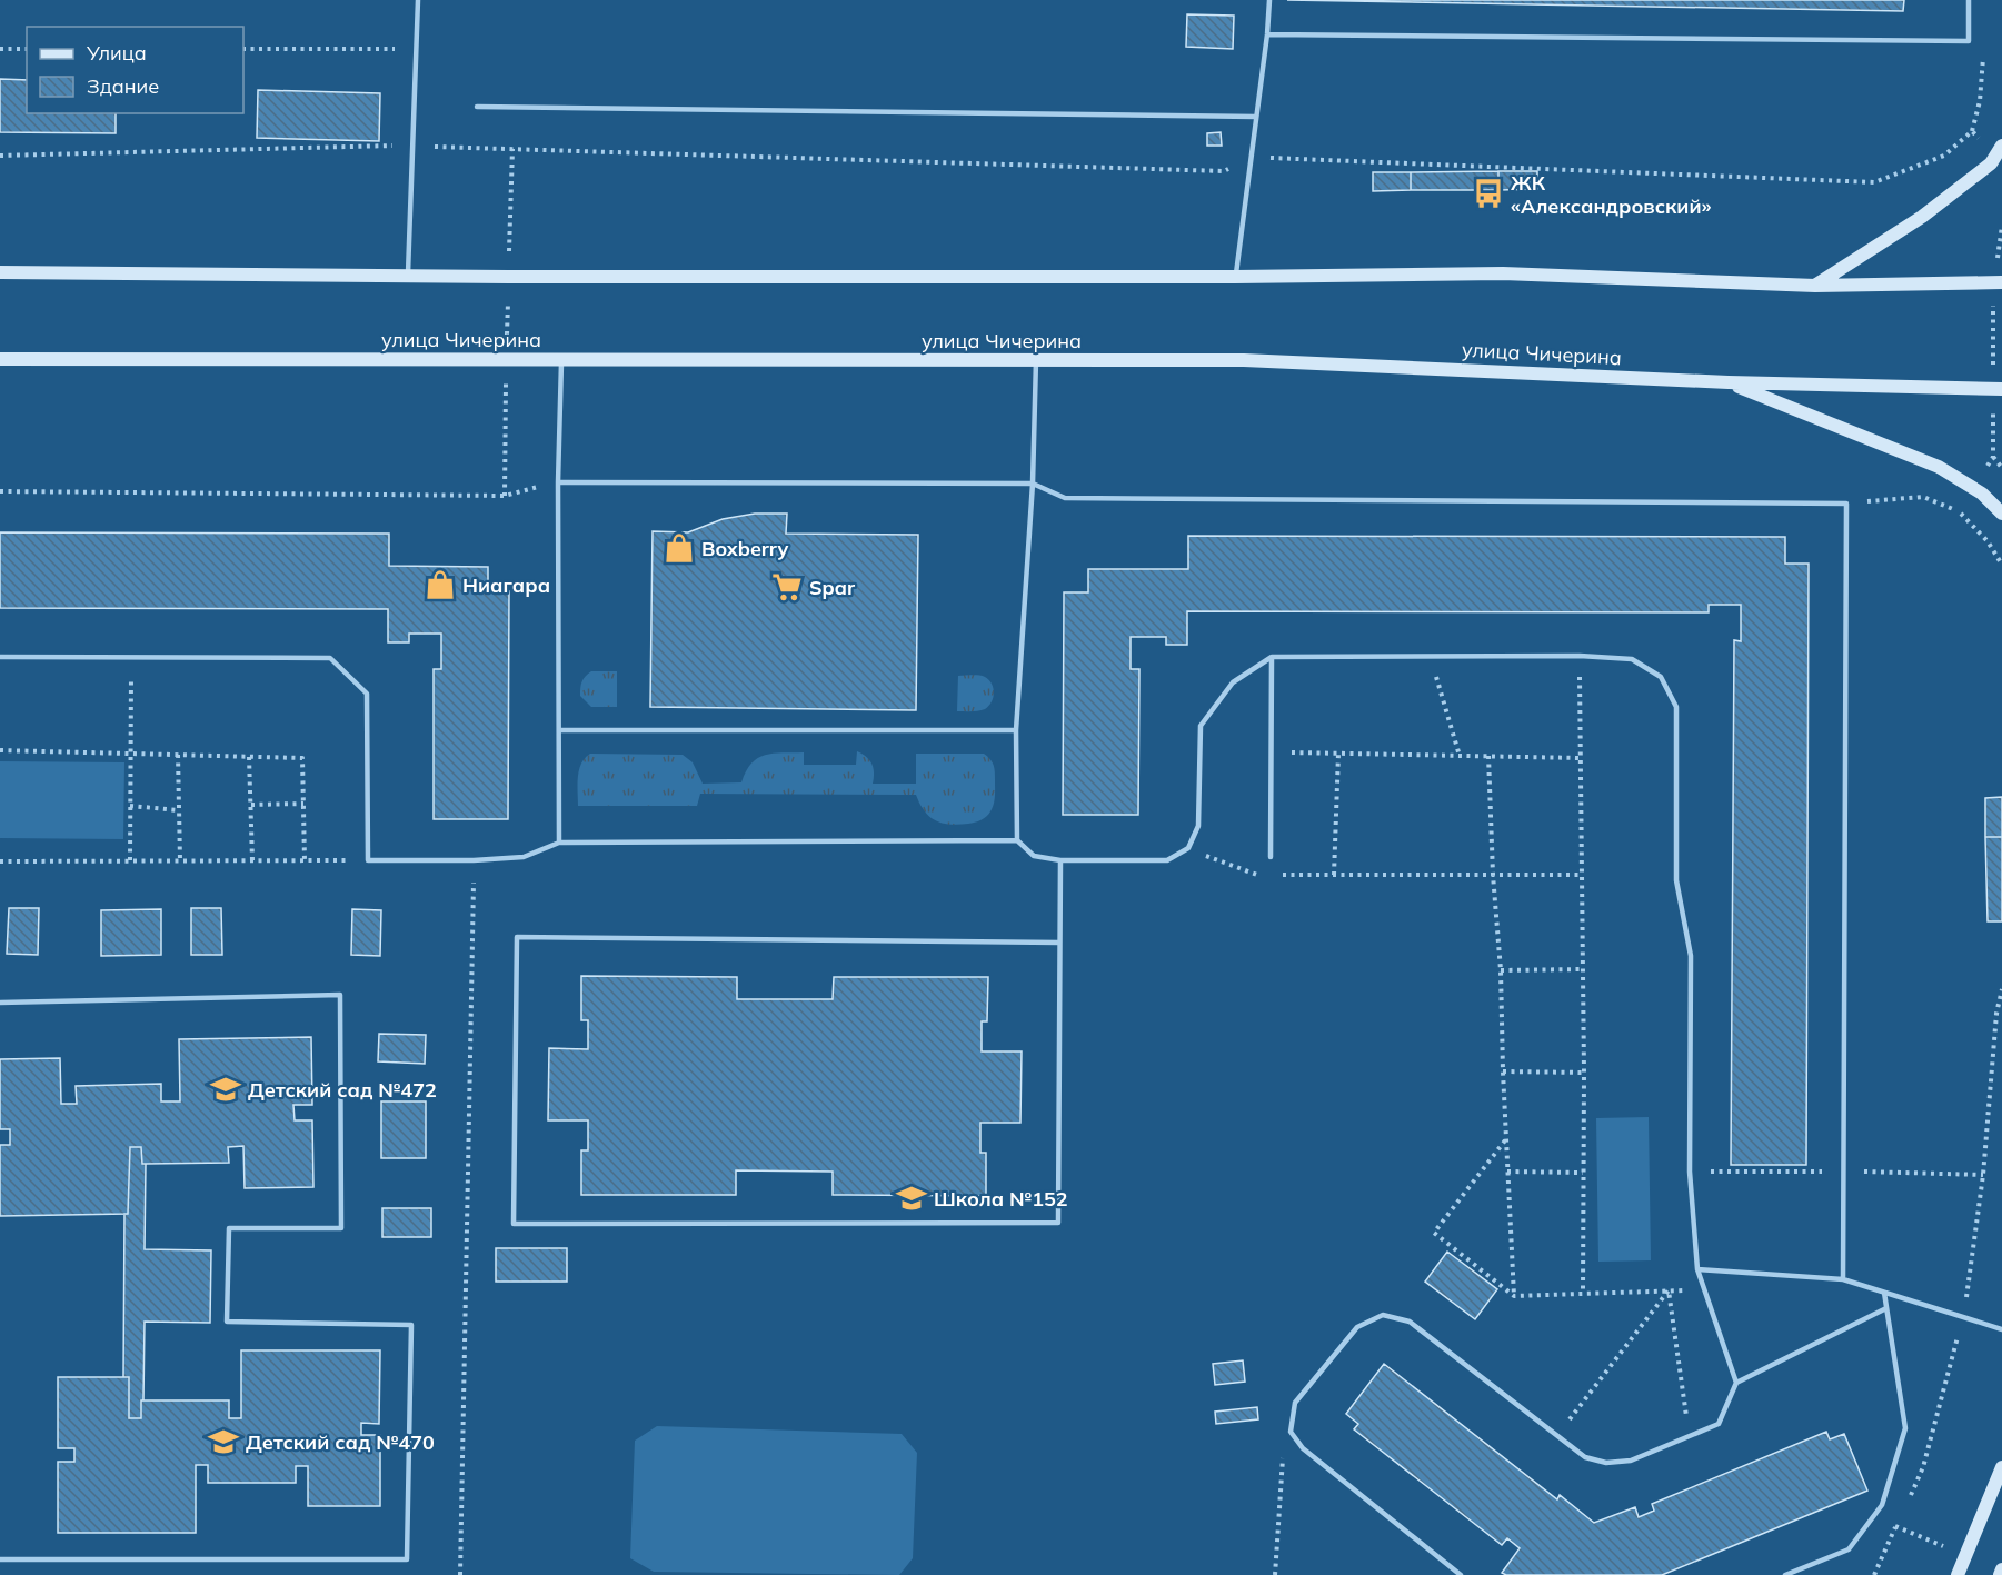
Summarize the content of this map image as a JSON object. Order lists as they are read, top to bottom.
{
  "streets": {
    "main road": ["улица Чичерина"]
  },
  "places": {
    "bus stop": ["ЖК «Александровский»"],
    "shop": ["Boxberry", "Ниагара"],
    "supermarket": ["Spar"],
    "school or university": ["Детский сад №472", "Школа №152", "Детский сад №470"]
  },
  "legend": ["Улица", "Здание"]
}
